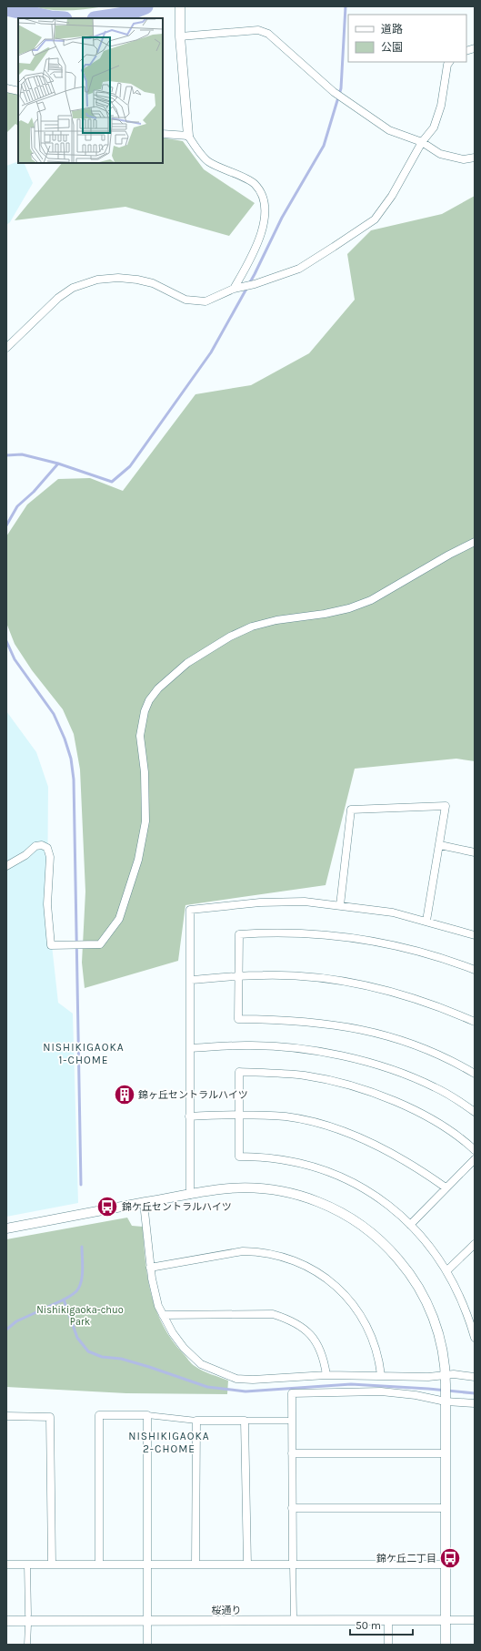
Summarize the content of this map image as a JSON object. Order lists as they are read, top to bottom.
{
  "streets": {
    "street": ["桜通り"]
  },
  "districts": ["NISHIKIGAOKA 1-CHOME", "NISHIKIGAOKA 2-CHOME"],
  "parks": ["Nishikigaoka-chuo Park"],
  "places": {
    "building": ["錦ヶ丘セントラルハイツ"],
    "bus stop": ["錦ケ丘セントラルハイツ", "錦ケ丘二丁目"]
  },
  "legend": ["道路", "公園"],
  "scale_bar": "50 m"
}
